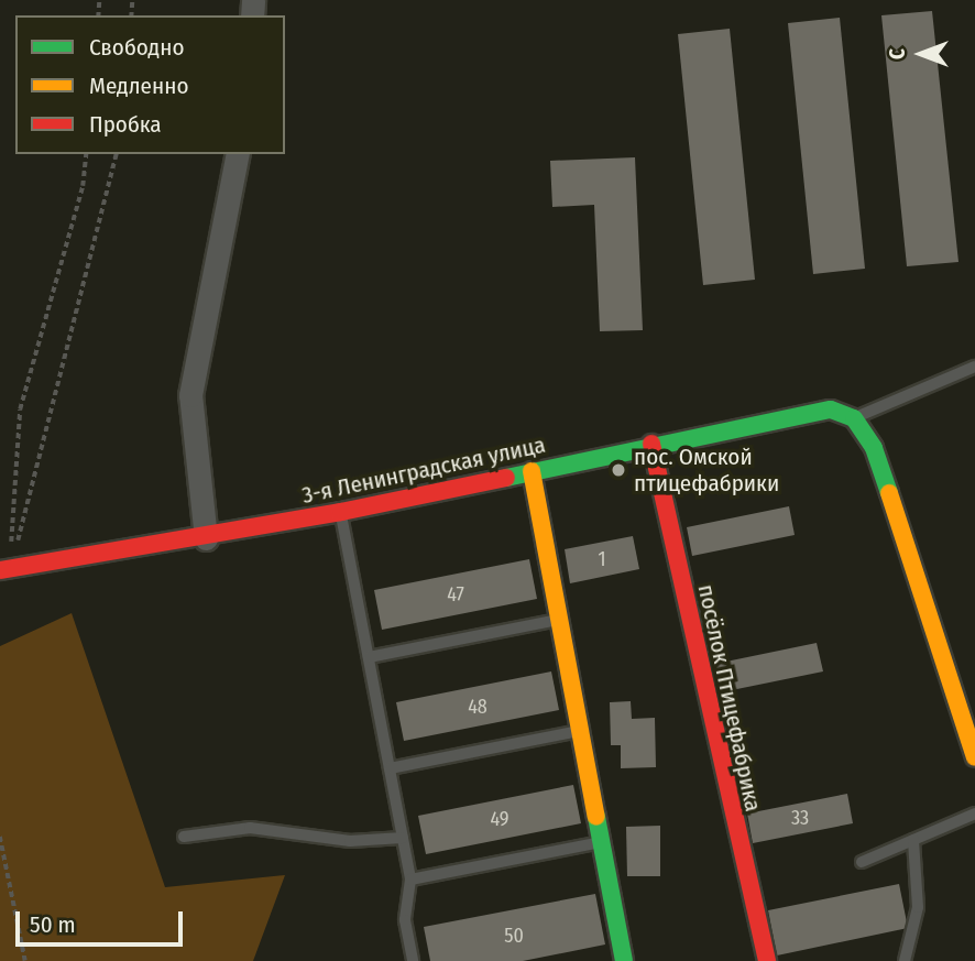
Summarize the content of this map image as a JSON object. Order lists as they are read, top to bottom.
{
  "streets": {
    "street": ["3-я Ленинградская улица", "посёлок Птицефабрика"]
  },
  "crossings": [
    ["3-я Ленинградская улица", "посёлок Птицефабрика"]
  ],
  "places": ["пос. Омской птицефабрики"],
  "house_numbers": [
    "1",
    "47",
    "48",
    "33",
    "49",
    "50"
  ],
  "legend": ["Свободно", "Медленно", "Пробка"],
  "scale_bar": "50 m",
  "north": "left"
}
